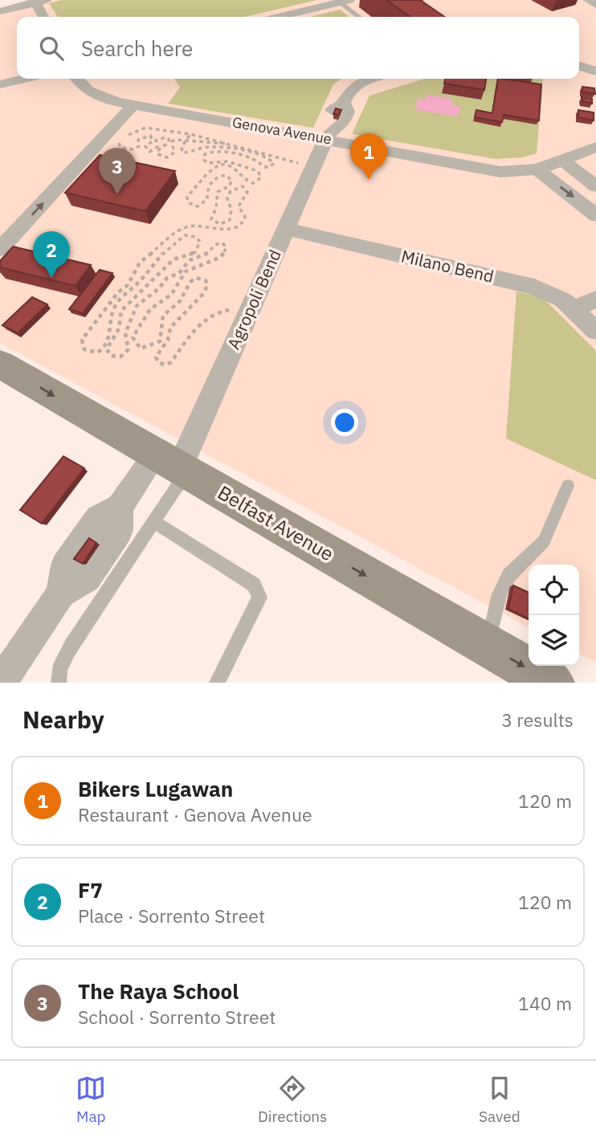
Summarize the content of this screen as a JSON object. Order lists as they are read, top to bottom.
{
  "streets": {
    "main road": ["Belfast Avenue"],
    "street": ["Genova Avenue", "Milano Bend", "Agropoli Bend"]
  },
  "crossings": [
    ["Genova Avenue", "Agropoli Bend"],
    ["Milano Bend", "Agropoli Bend"],
    ["Agropoli Bend", "Belfast Avenue"]
  ],
  "one_way": ["Belfast Avenue"],
  "page": {
    "search": "Search here",
    "pins": ["1", "3", "2"],
    "heading": ["Nearby", "3 results"],
    "list": [
      {
        "mark": "1",
        "name": "Bikers Lugawan",
        "note": "Restaurant · Genova Avenue",
        "value": "120 m"
      },
      {
        "mark": "2",
        "name": "F7",
        "note": "Place · Sorrento Street",
        "value": "120 m"
      },
      {
        "mark": "3",
        "name": "The Raya School",
        "note": "School · Sorrento Street",
        "value": "140 m"
      }
    ],
    "nav": ["Map", "Directions", "Saved"]
  }
}
